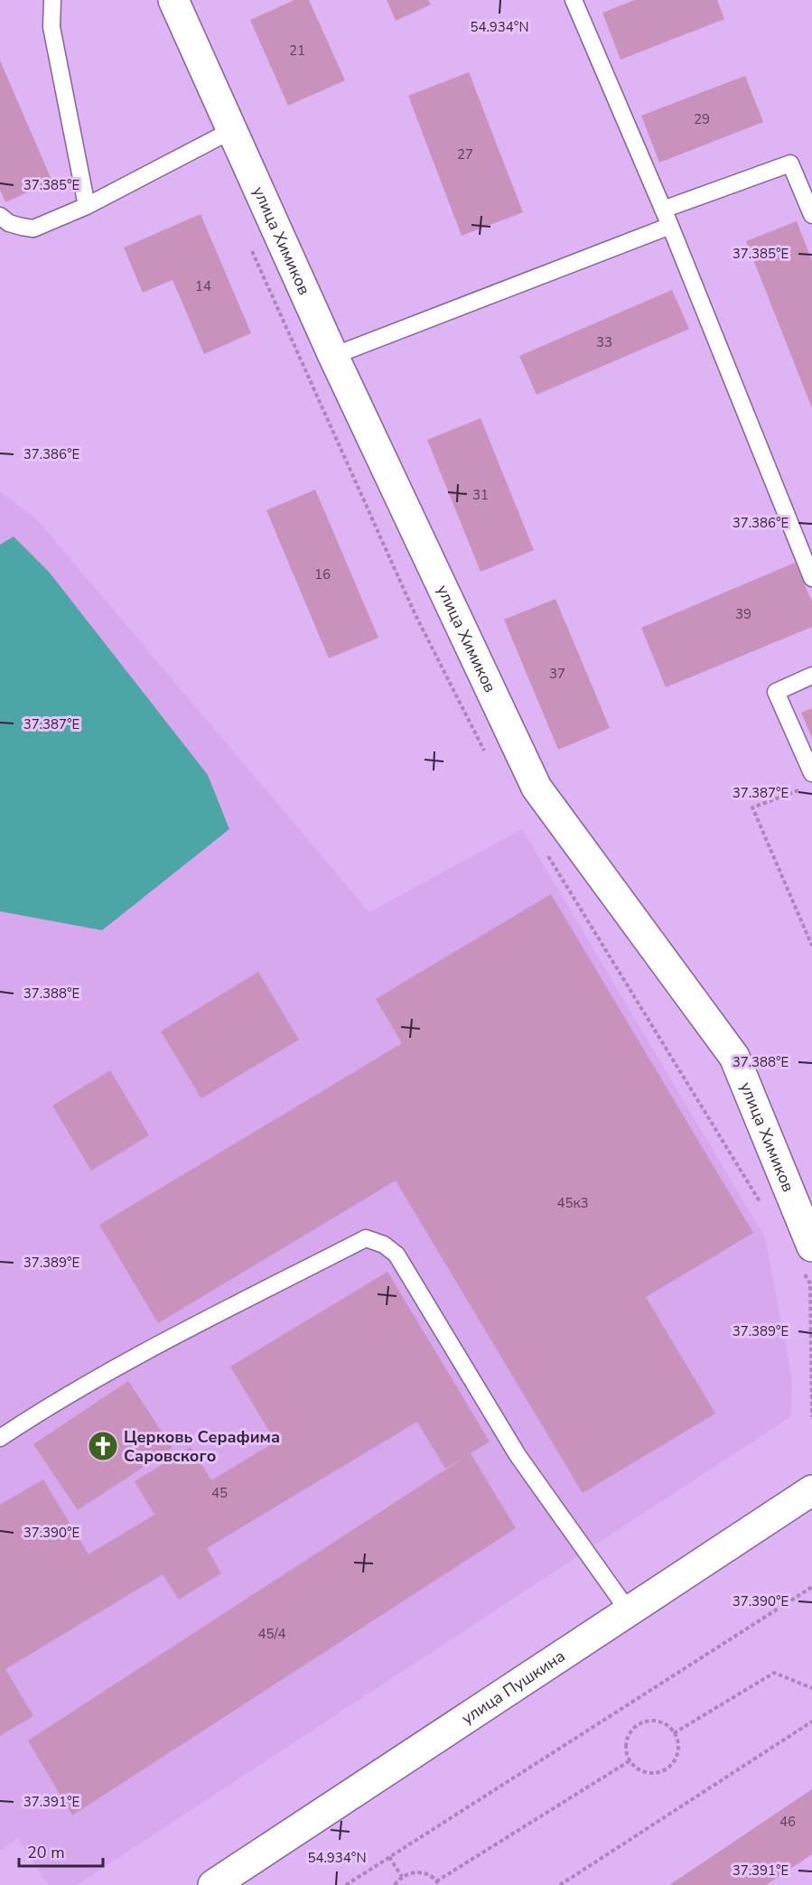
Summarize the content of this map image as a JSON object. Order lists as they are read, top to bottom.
{
  "streets": {
    "street": ["улица Химиков", "улица Пушкина"]
  },
  "places": {
    "church": ["Церковь Серафима Саровского"]
  },
  "house_numbers": [
    "21",
    "29",
    "27",
    "14",
    "33",
    "31",
    "16",
    "39",
    "37",
    "45к3",
    "45",
    "45/4",
    "46"
  ],
  "scale_bar": "20 m",
  "coordinates": [
    "54.934°N",
    "37.385°E",
    "37.386°E",
    "37.387°E",
    "37.388°E",
    "37.389°E",
    "37.390°E",
    "37.391°E"
  ]
}
